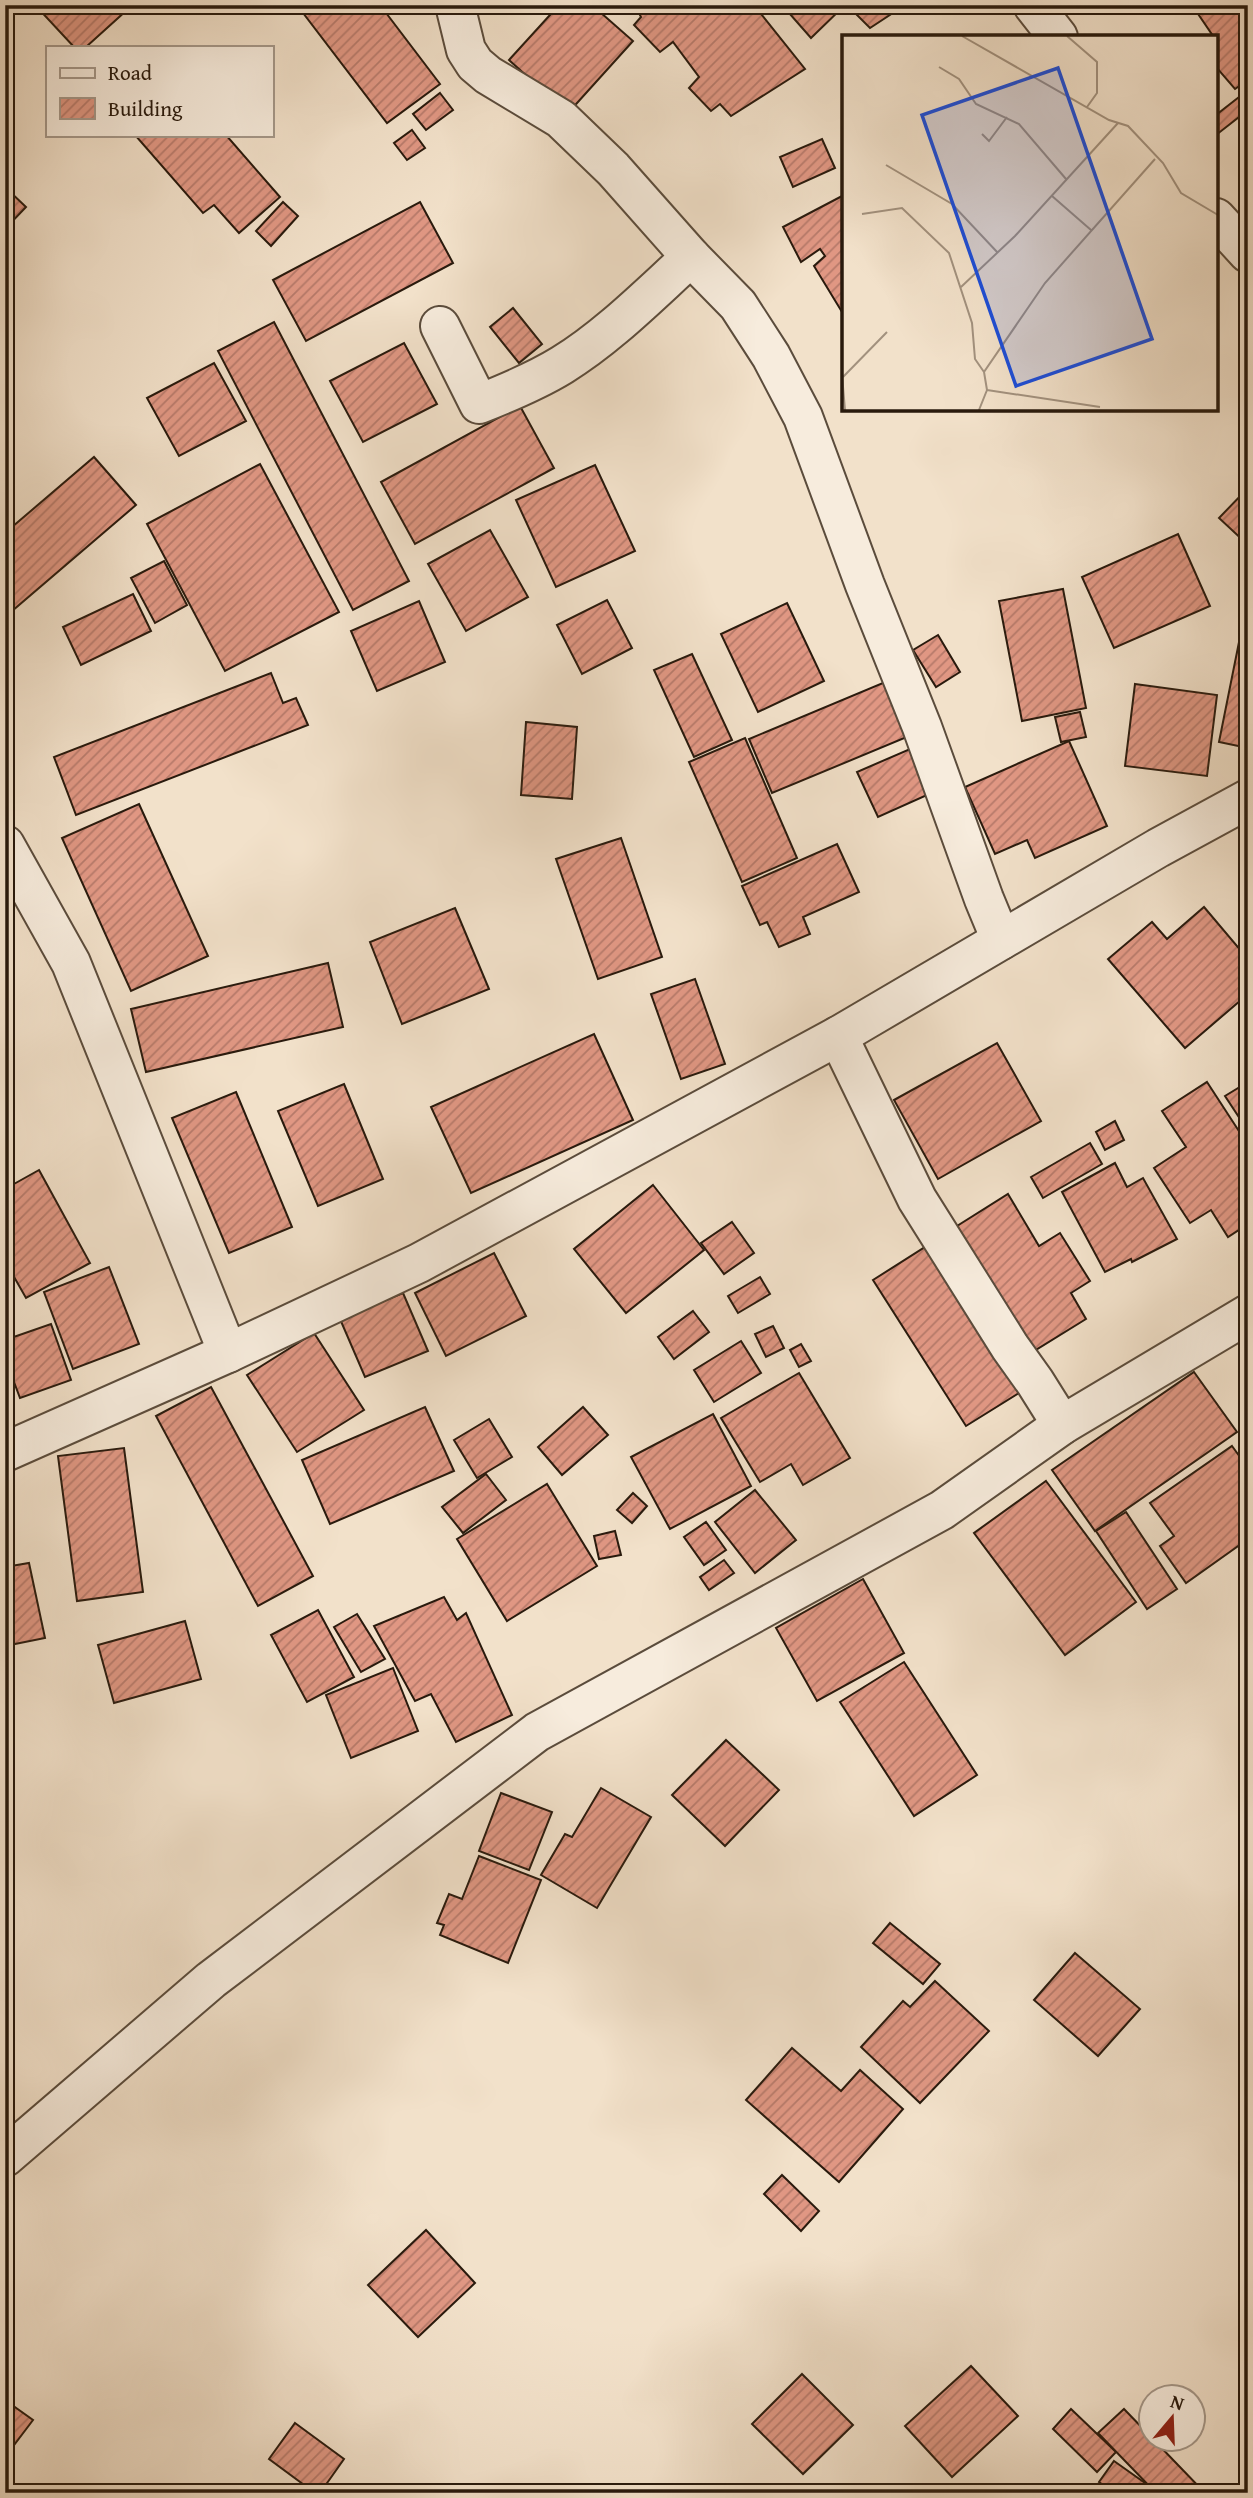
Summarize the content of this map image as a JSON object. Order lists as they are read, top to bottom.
{
  "legend": ["Road", "Building"],
  "north": "top"
}
